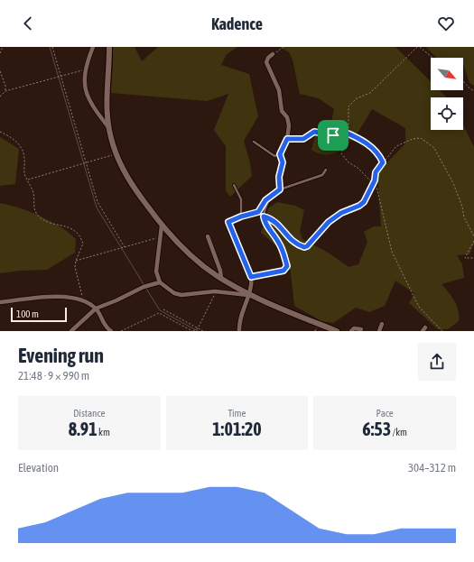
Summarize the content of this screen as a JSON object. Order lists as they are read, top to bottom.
{
  "scale_bar": "100 m",
  "north": "bottom right",
  "page": {
    "header": "Kadence",
    "scale": "100 m",
    "heading": ["Evening run", "21:48 · 9 × 990 m"],
    "stats": [
      ["Distance", "8.91 km"],
      ["Time", "1:01:20"],
      ["Pace", "6:53 /km"]
    ],
    "chart": ["Elevation", "304–312 m"]
  }
}
